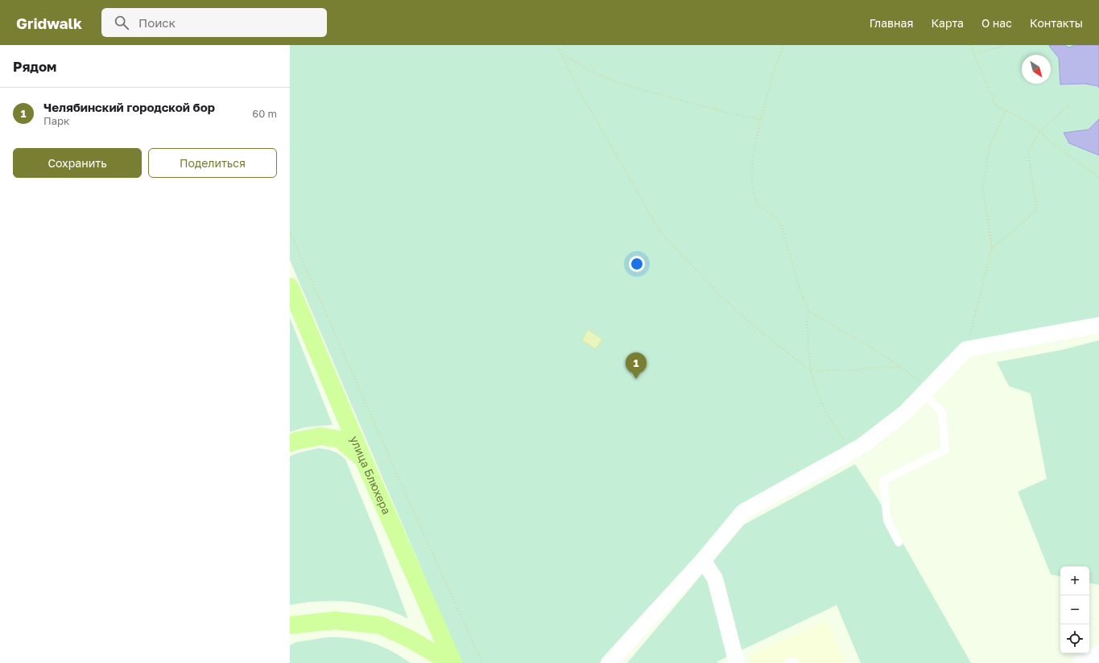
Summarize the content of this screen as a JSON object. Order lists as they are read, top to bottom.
{
  "streets": {
    "main road": ["улица Блюхера"]
  },
  "north": "bottom right",
  "page": {
    "header": "Gridwalk",
    "search": "Поиск",
    "nav": [
      "Главная",
      "Карта",
      "О нас",
      "Контакты"
    ],
    "heading": "Рядом",
    "list": [
      {
        "mark": "1",
        "name": "Челябинский городской бор",
        "note": "Парк",
        "value": "60 m"
      }
    ],
    "buttons": ["Сохранить", "Поделиться"],
    "pins": "1",
    "map_buttons": ["+", "−"]
  }
}
